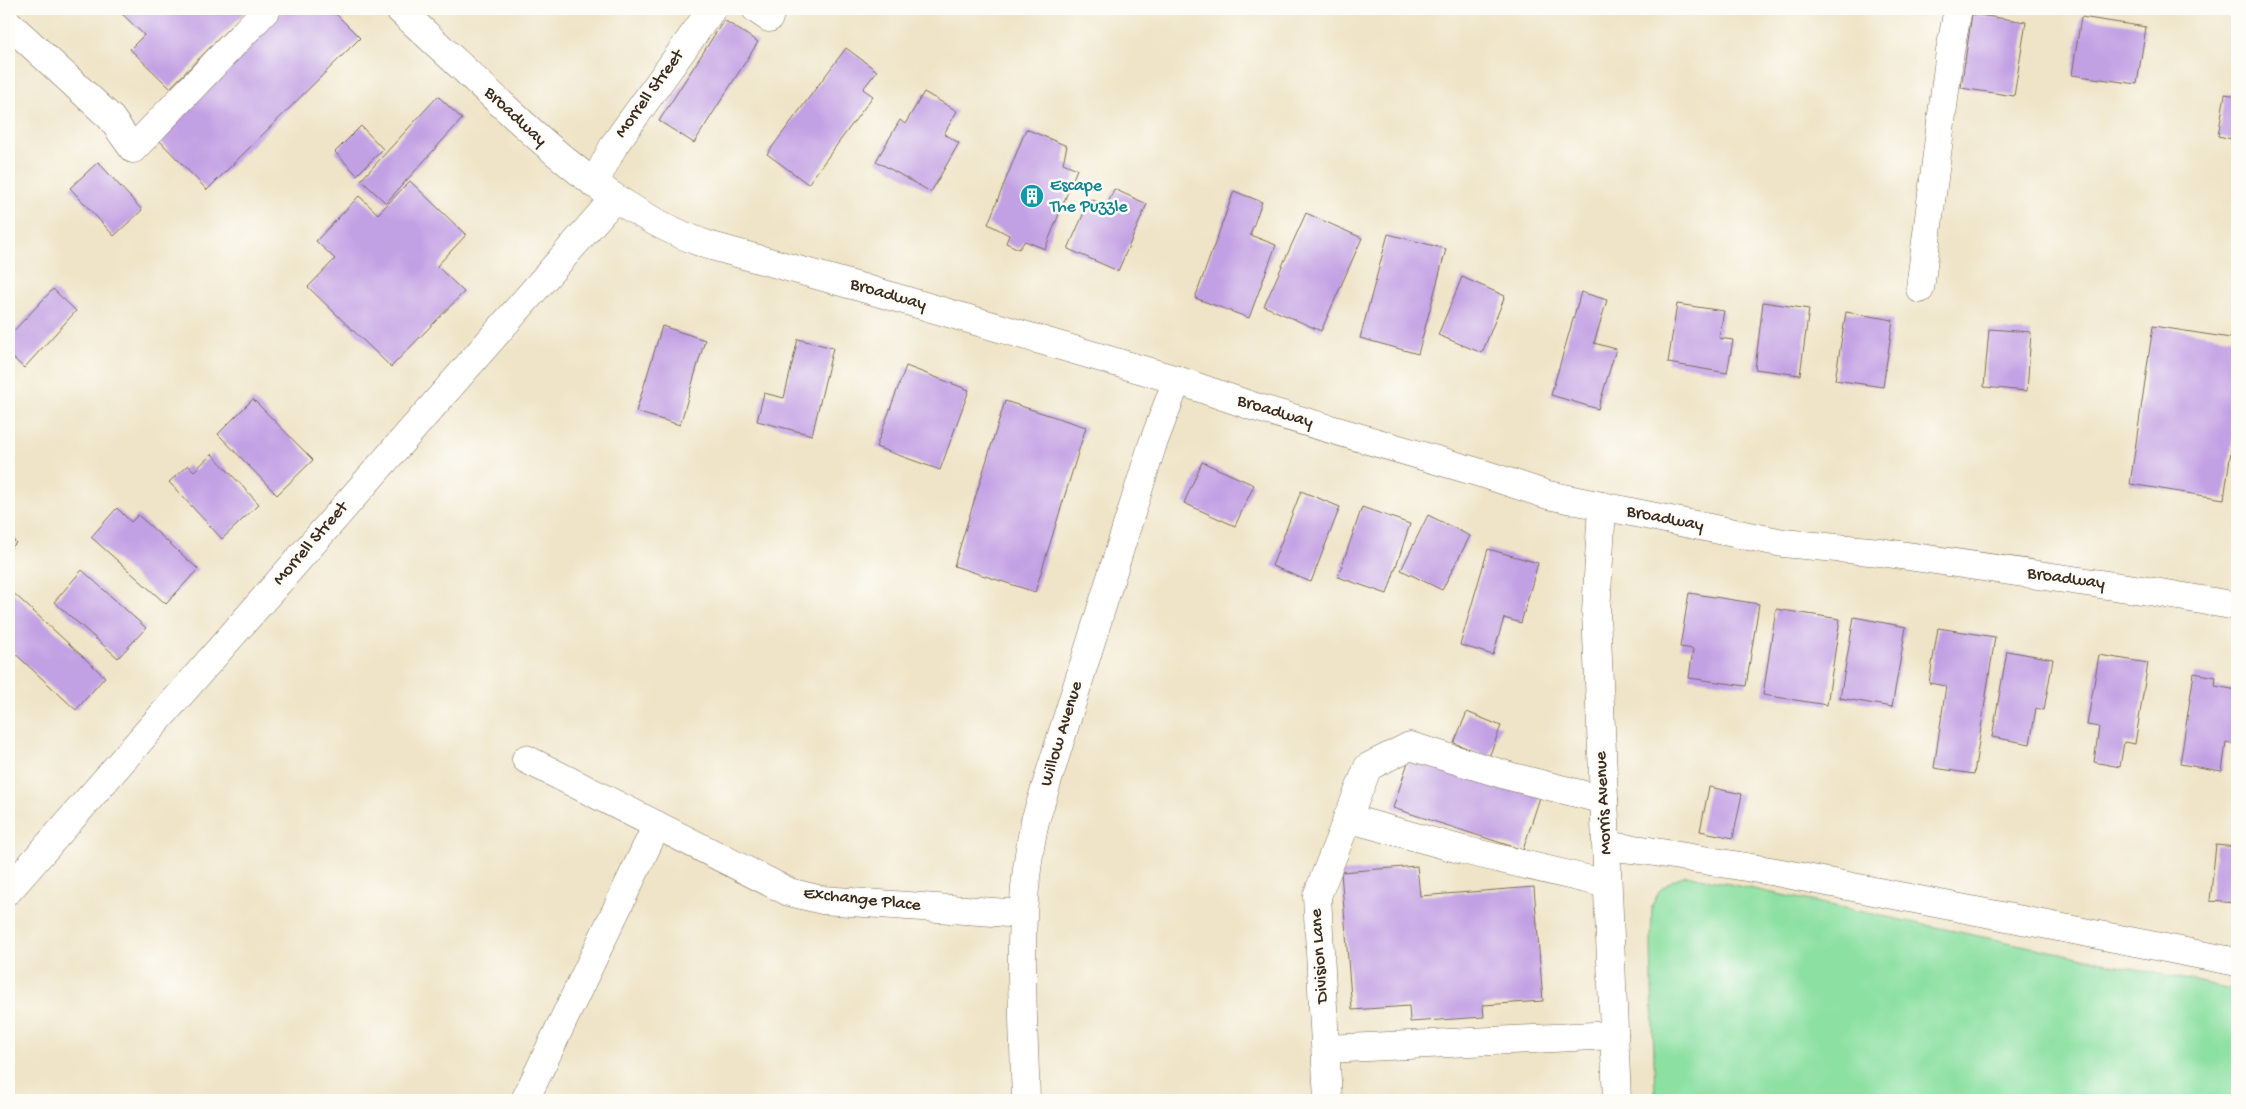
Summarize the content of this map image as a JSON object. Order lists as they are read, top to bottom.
{
  "streets": {
    "street": [
      "Morrell Street",
      "Broadway",
      "Willow Avenue",
      "Morris Avenue",
      "Exchange Place",
      "Division Lane"
    ]
  },
  "crossings": [
    ["Morrell Street", "Broadway"],
    ["Broadway", "Willow Avenue"],
    ["Broadway", "Morris Avenue"],
    ["Willow Avenue", "Exchange Place"],
    ["Morris Avenue", "Division Lane"]
  ],
  "places": {
    "building": ["Escape The Puzzle"]
  }
}
